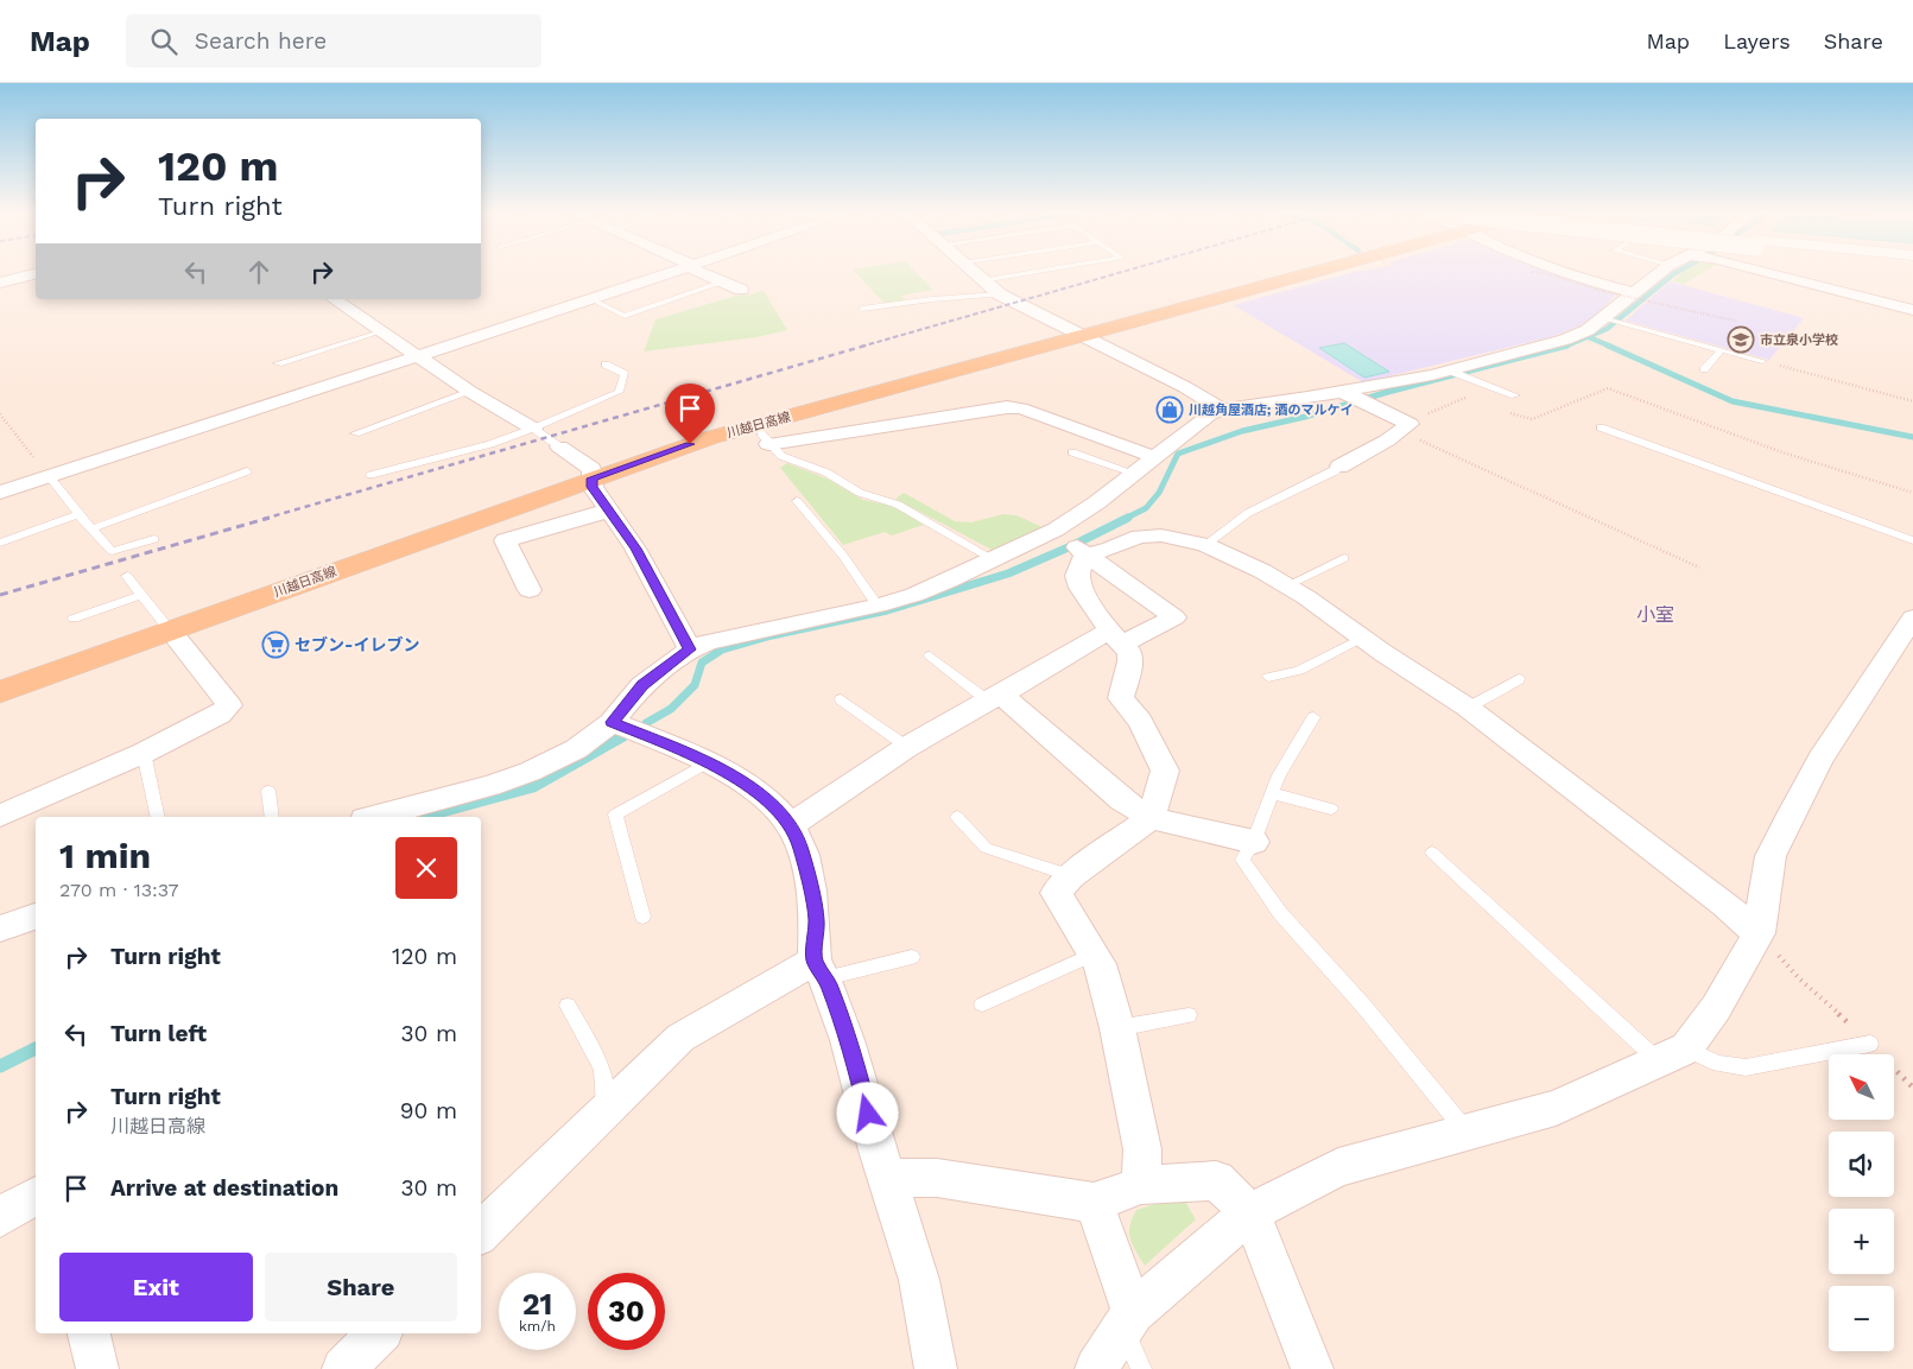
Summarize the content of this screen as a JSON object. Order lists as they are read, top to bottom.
{
  "streets": {
    "main road": ["川越日高線"]
  },
  "districts": ["小室"],
  "places": {
    "school or university": ["市立泉小学校"],
    "shop": ["川越角屋酒店; 酒のマルケイ"],
    "supermarket": ["セブン-イレブン"]
  },
  "north": "top left",
  "page": {
    "header": "Map",
    "search": "Search here",
    "nav": ["Map", "Layers", "Share"],
    "turn": ["120 m", "Turn right"],
    "heading": ["1 min", "270 m · 13:37"],
    "list": [
      {
        "name": "Turn right",
        "value": "120 m"
      },
      {
        "name": "Turn left",
        "value": "30 m"
      },
      {
        "name": "Turn right",
        "note": "川越日高線",
        "value": "90 m"
      },
      {
        "name": "Arrive at destination",
        "value": "30 m"
      }
    ],
    "map_buttons": ["+", "−"],
    "buttons": ["Exit", "Share"],
    "speed": "21 km/h",
    "limit": "30"
  }
}
